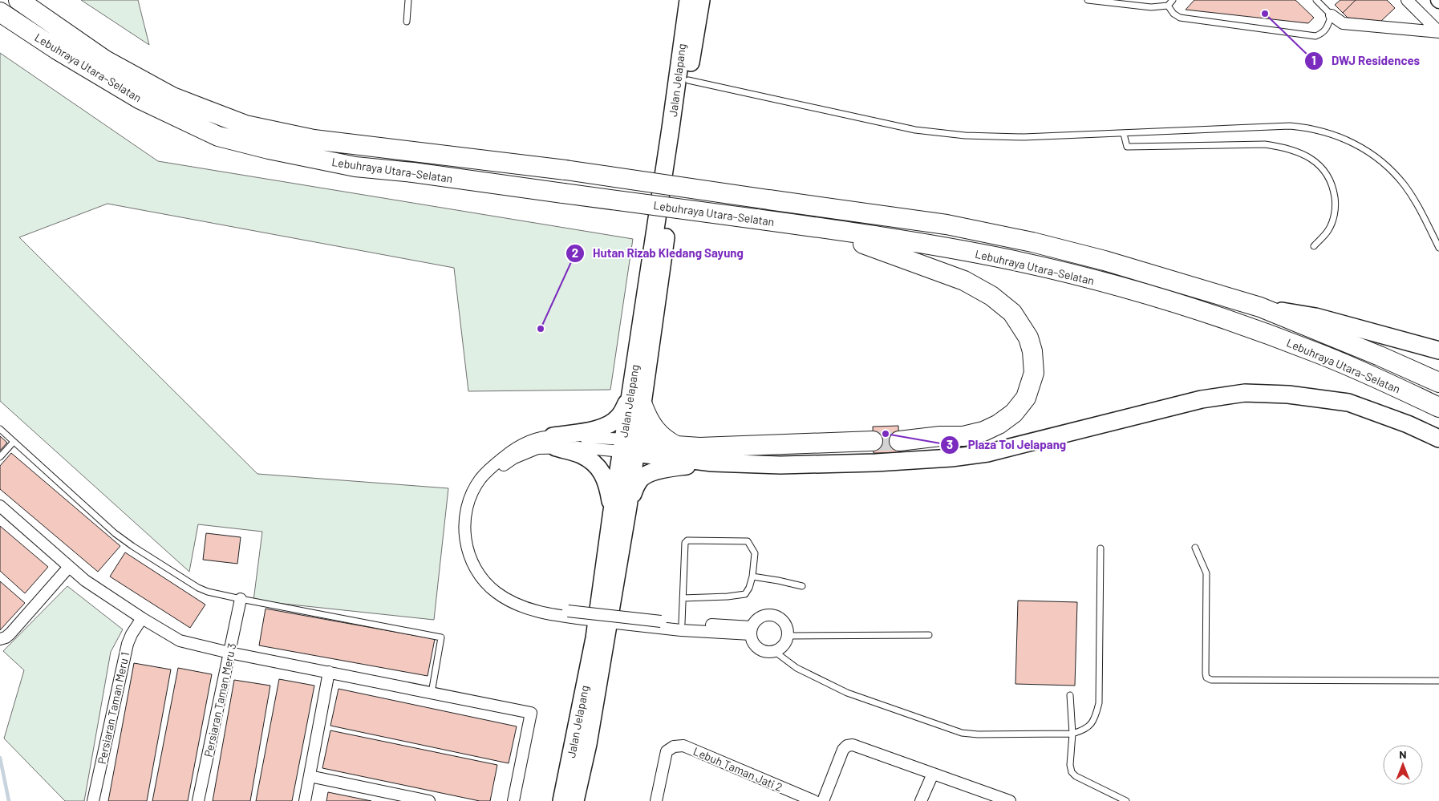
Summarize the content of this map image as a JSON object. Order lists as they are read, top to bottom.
{
  "streets": {
    "highway": ["Lebuhraya Utara–Selatan"],
    "main road": ["Jalan Jelapang"],
    "street": ["Persiaran Taman Meru 3", "Persiaran Taman Meru 1", "Lebuh Taman Jati 2"]
  },
  "places": ["DWJ Residences", "Hutan Rizab Kledang Sayung", "Plaza Tol Jelapang"],
  "north": "top"
}
